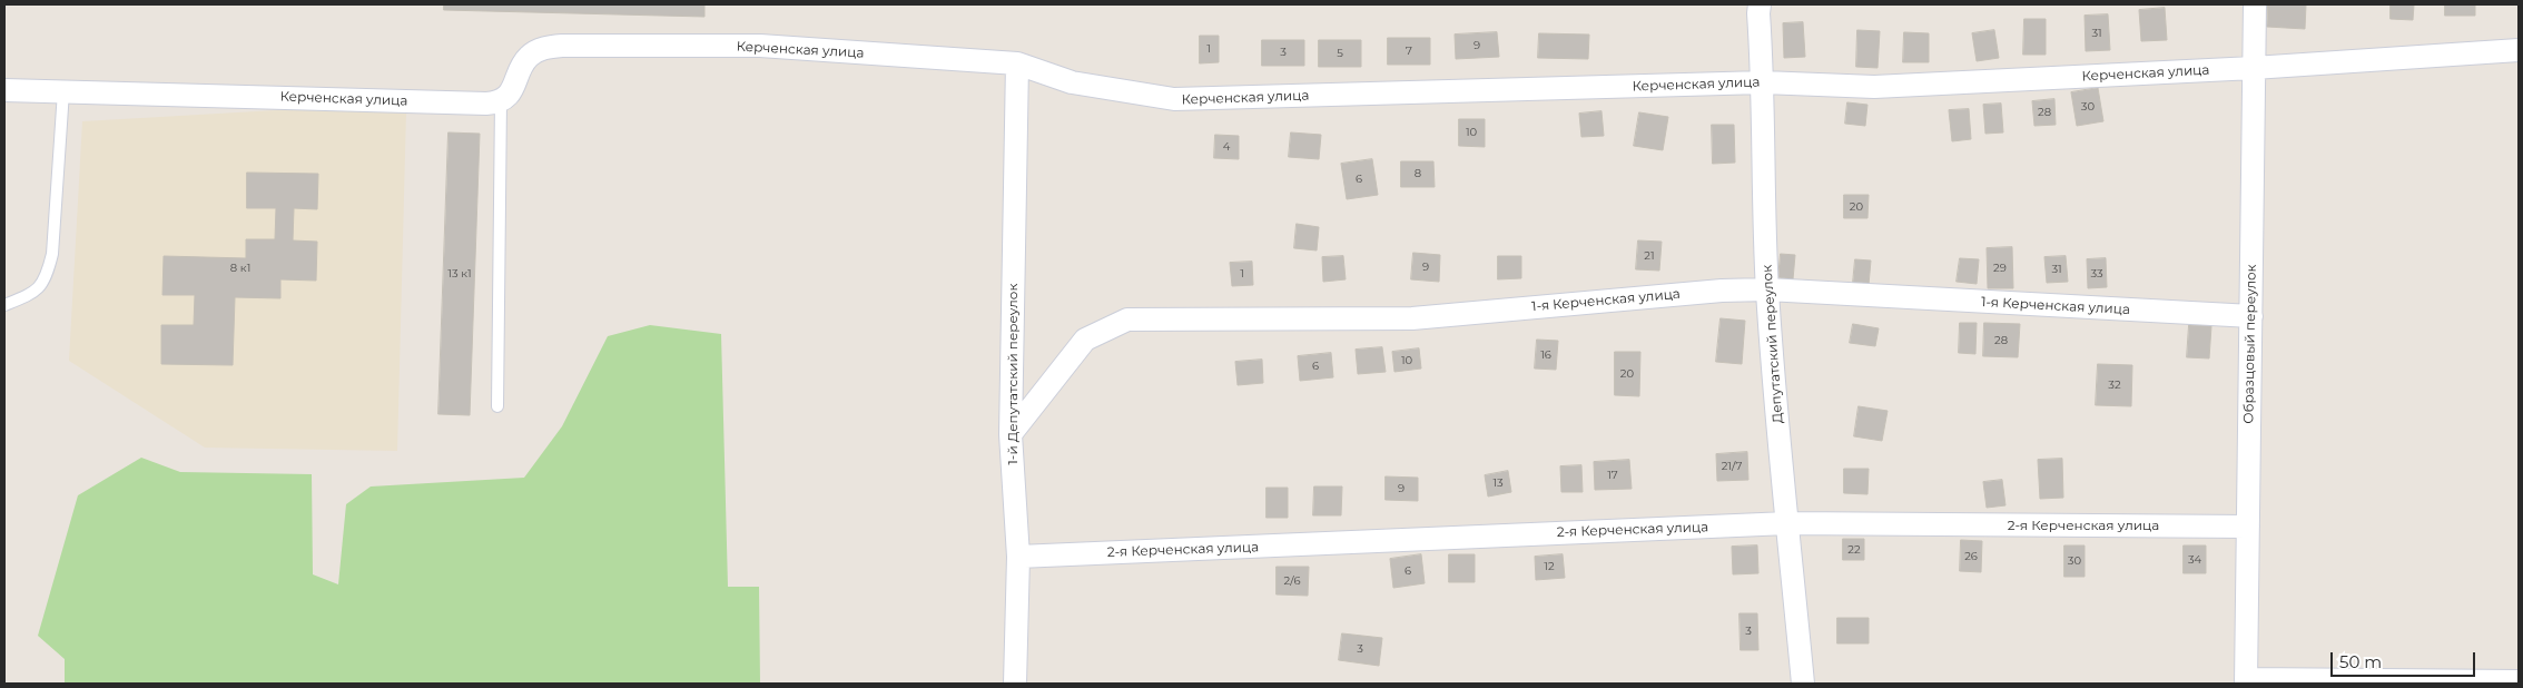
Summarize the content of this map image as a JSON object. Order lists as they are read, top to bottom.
{
  "streets": {
    "street": [
      "Керченская улица",
      "1-я Керченская улица",
      "Депутатский переулок",
      "Образцовый переулок",
      "1-й Депутатский переулок",
      "2-я Керченская улица"
    ]
  },
  "crossings": [
    ["Керченская улица", "Депутатский переулок"],
    ["Керченская улица", "Образцовый переулок"],
    ["Керченская улица", "1-й Депутатский переулок"],
    ["1-я Керченская улица", "Депутатский переулок"],
    ["1-я Керченская улица", "Образцовый переулок"],
    ["1-я Керченская улица", "1-й Депутатский переулок"],
    ["Депутатский переулок", "2-я Керченская улица"],
    ["Образцовый переулок", "2-я Керченская улица"],
    ["1-й Депутатский переулок", "2-я Керченская улица"]
  ],
  "house_numbers": [
    "31",
    "9",
    "1",
    "7",
    "3",
    "5",
    "30",
    "28",
    "10",
    "4",
    "8",
    "6",
    "20",
    "21",
    "9",
    "8 к1",
    "29",
    "31",
    "13 к1",
    "1",
    "33",
    "28",
    "16",
    "10",
    "6",
    "20",
    "32",
    "21/7",
    "17",
    "13",
    "9",
    "22",
    "26",
    "34",
    "30",
    "12",
    "6",
    "2/6",
    "3",
    "3"
  ],
  "scale_bar": "50 m"
}
